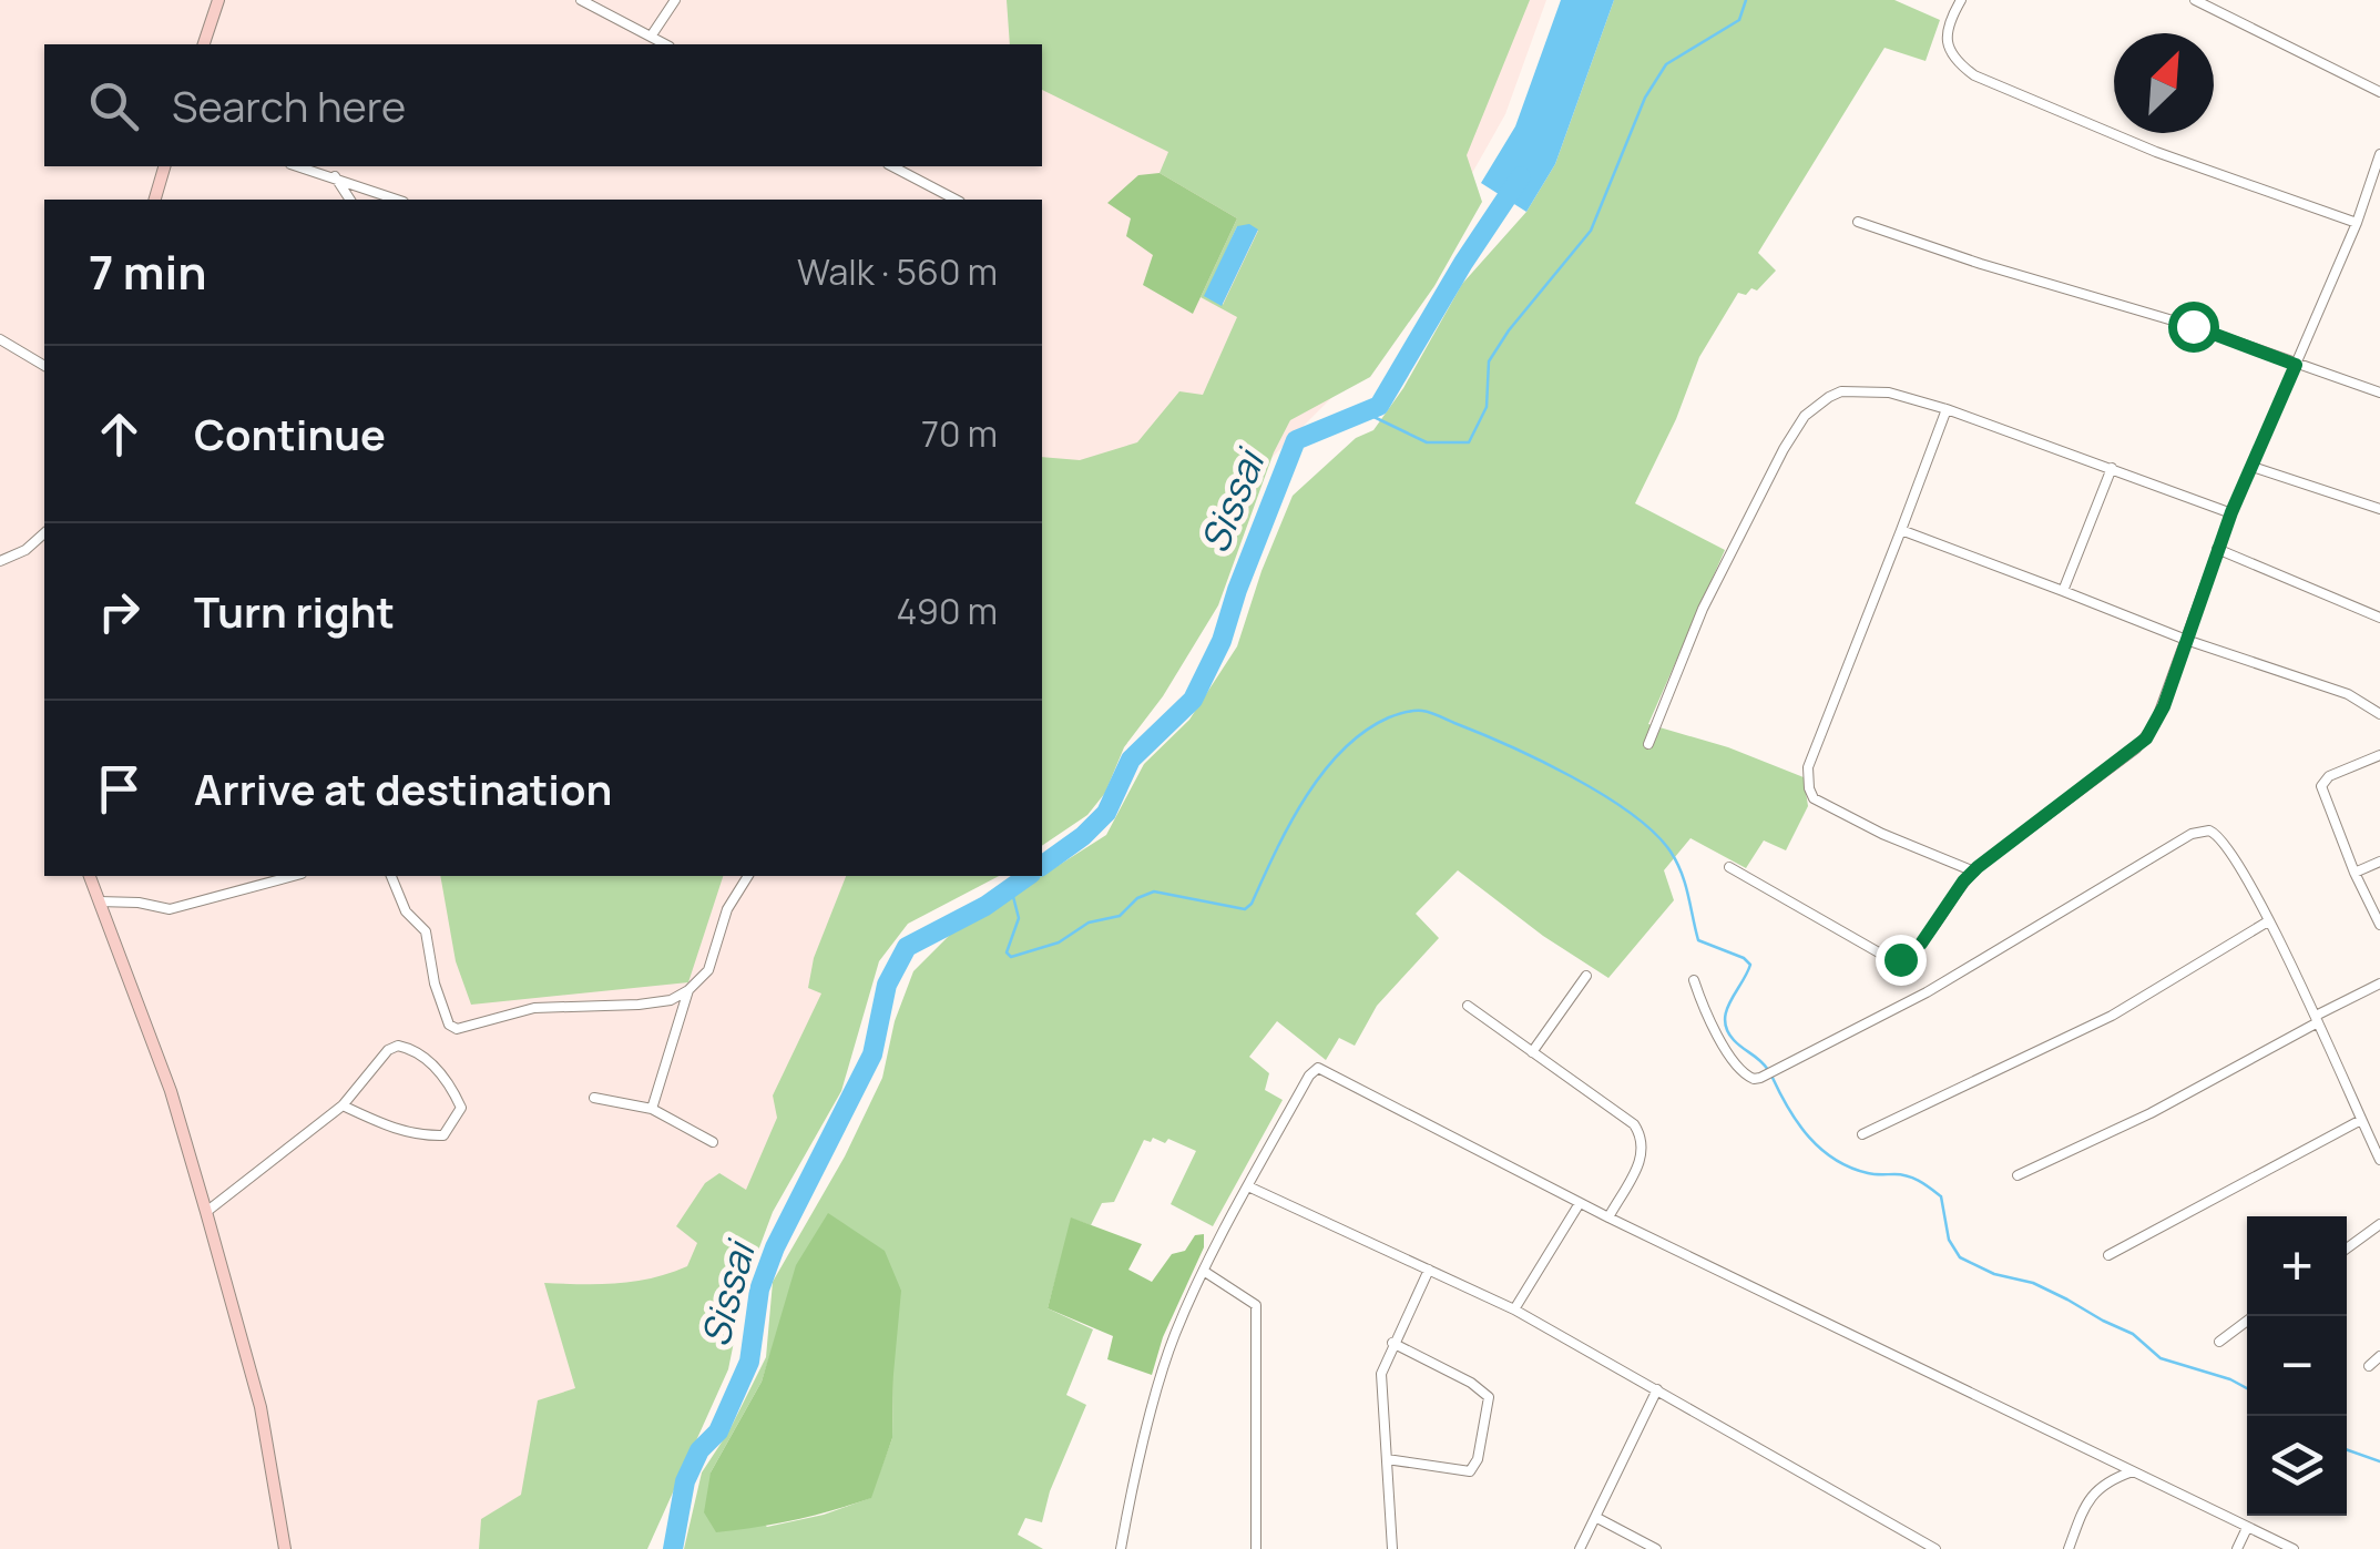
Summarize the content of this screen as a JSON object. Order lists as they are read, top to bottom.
{
  "water": ["Sissai"],
  "north": "top right",
  "page": {
    "search": "Search here",
    "heading": ["7 min", "Walk · 560 m"],
    "list": [
      ["Continue", "70 m"],
      ["Turn right", "490 m"],
      "Arrive at destination"
    ],
    "map_buttons": ["+", "−"]
  }
}
